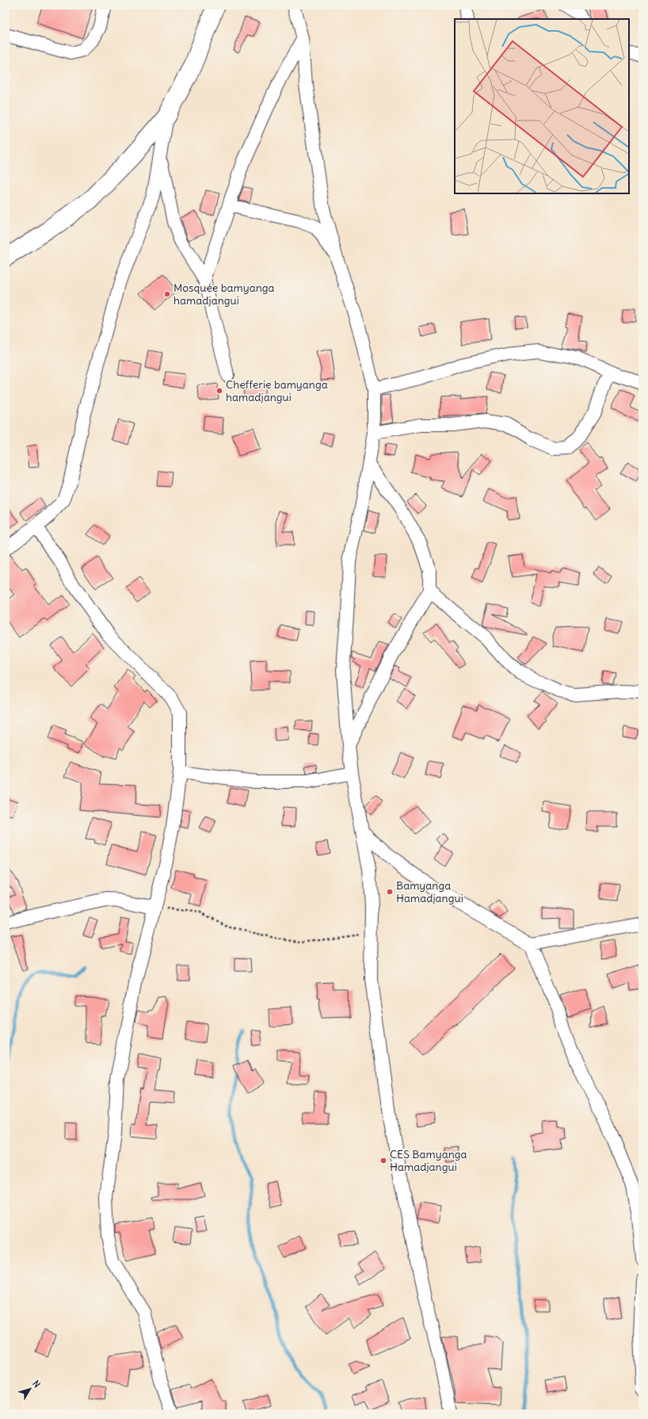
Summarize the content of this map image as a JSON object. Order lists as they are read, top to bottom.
{
  "places": [
    "Mosquée bamyanga hamadjangui",
    "Chefferie bamyanga hamadjangui",
    "Bamyanga Hamadjangui",
    "CES Bamyanga Hamadjangui"
  ],
  "north": "top right"
}
